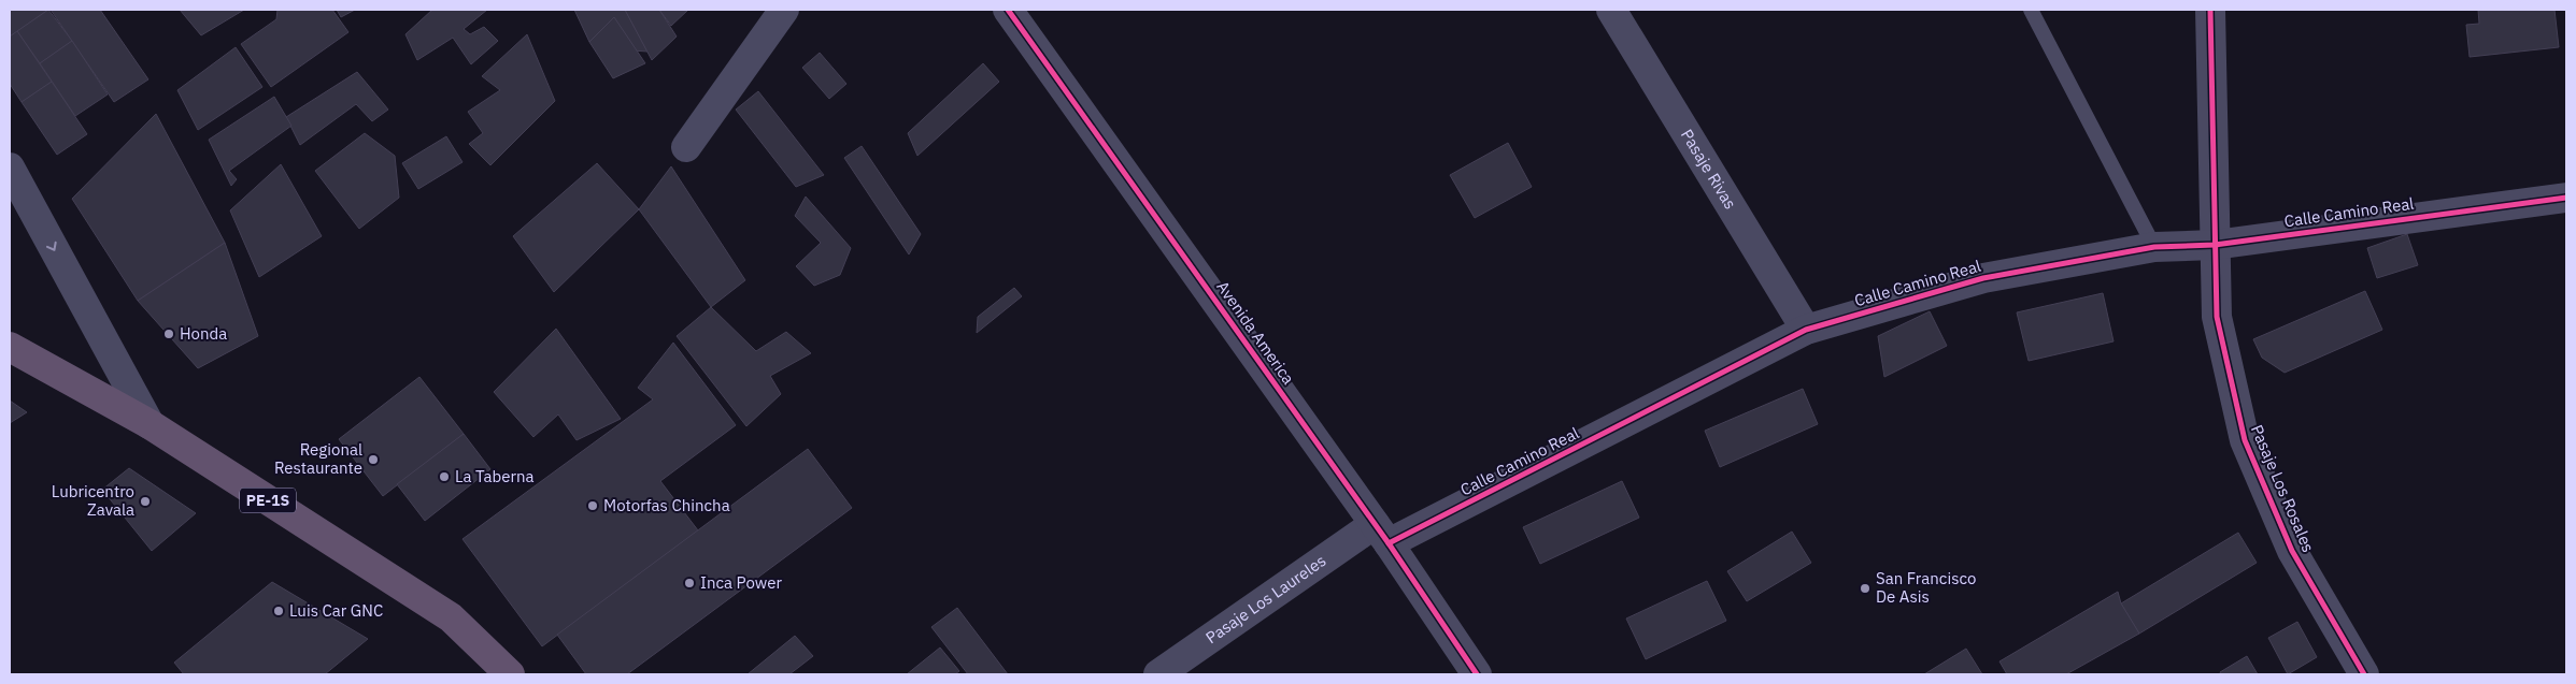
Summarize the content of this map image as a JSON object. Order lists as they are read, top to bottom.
{
  "streets": {
    "highway": ["PE-1S"],
    "street": [
      "Pasaje Rivas",
      "Calle Camino Real",
      "Avenida America",
      "Pasaje Los Rosales",
      "Pasaje Los Laureles"
    ]
  },
  "crossings": [
    ["Pasaje Rivas", "Calle Camino Real"],
    ["Calle Camino Real", "Avenida America"],
    ["Calle Camino Real", "Pasaje Los Rosales"],
    ["Calle Camino Real", "Pasaje Los Laureles"],
    ["Avenida America", "Pasaje Los Laureles"]
  ],
  "places": [
    "Honda",
    "Regional Restaurante",
    "La Taberna",
    "Lubricentro Zavala",
    "Motorfas Chincha",
    "Inca Power",
    "San Francisco De Asis",
    "Luis Car GNC"
  ]
}
